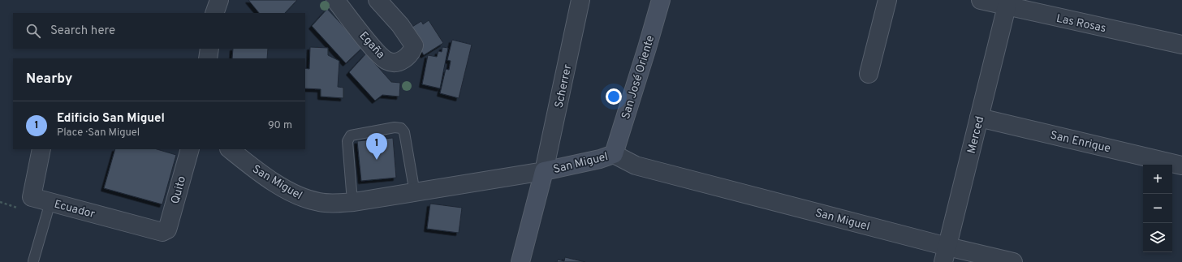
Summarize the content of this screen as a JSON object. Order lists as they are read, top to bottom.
{
  "streets": {
    "street": [
      "Las Rosas",
      "Egaña",
      "San José Oriente",
      "Scherrer",
      "Merced",
      "San Enrique",
      "San Miguel",
      "Quito",
      "Ecuador"
    ]
  },
  "crossings": [
    ["Las Rosas", "Merced"],
    ["San José Oriente", "San Miguel"],
    ["Scherrer", "San Miguel"],
    ["Merced", "San Enrique"],
    ["Merced", "San Miguel"],
    ["Quito", "Ecuador"]
  ],
  "page": {
    "search": "Search here",
    "heading": "Nearby",
    "list": [
      {
        "mark": "1",
        "name": "Edificio San Miguel",
        "note": "Place · San Miguel",
        "value": "90 m"
      }
    ],
    "pins": "1",
    "map_buttons": ["+", "−"]
  }
}
